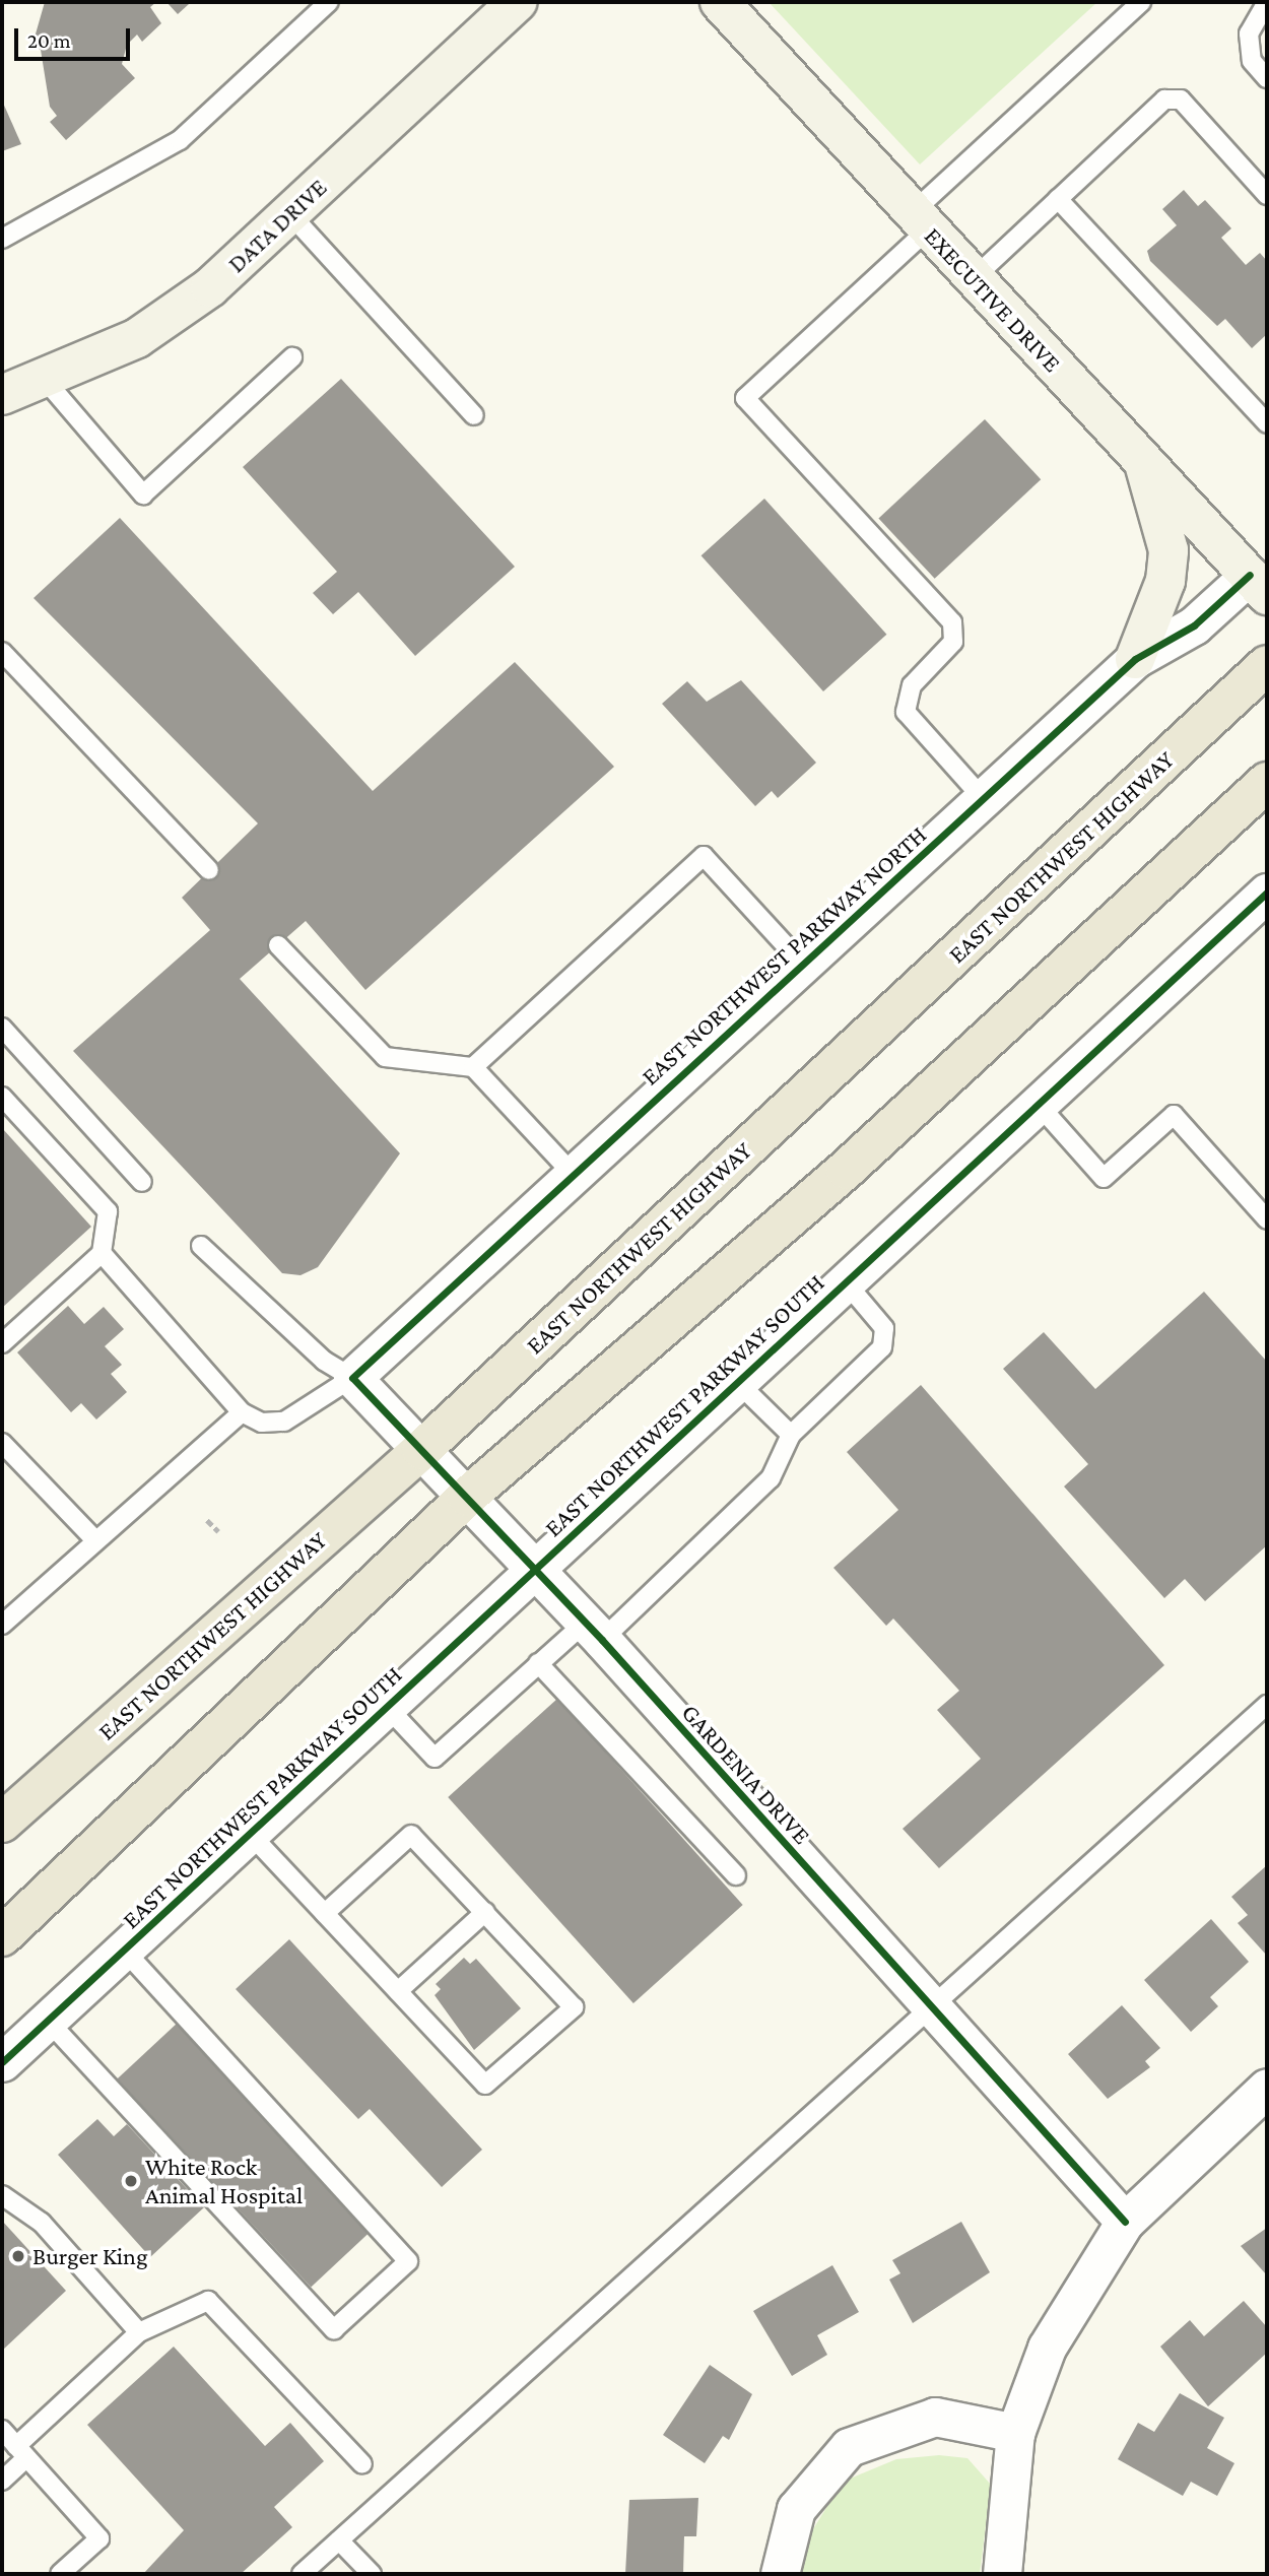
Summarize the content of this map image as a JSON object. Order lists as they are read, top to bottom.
{
  "streets": {
    "main road": ["EAST NORTHWEST HIGHWAY"],
    "street": [
      "DATA DRIVE",
      "EXECUTIVE DRIVE",
      "EAST NORTHWEST PARKWAY NORTH",
      "EAST NORTHWEST PARKWAY SOUTH",
      "GARDENIA DRIVE"
    ]
  },
  "crossings": [
    ["EXECUTIVE DRIVE", "EAST NORTHWEST PARKWAY NORTH"],
    ["EAST NORTHWEST HIGHWAY", "GARDENIA DRIVE"],
    ["EAST NORTHWEST PARKWAY NORTH", "GARDENIA DRIVE"],
    ["EAST NORTHWEST PARKWAY SOUTH", "GARDENIA DRIVE"]
  ],
  "places": ["White Rock Animal Hospital", "Burger King"],
  "scale_bar": "20 m"
}
